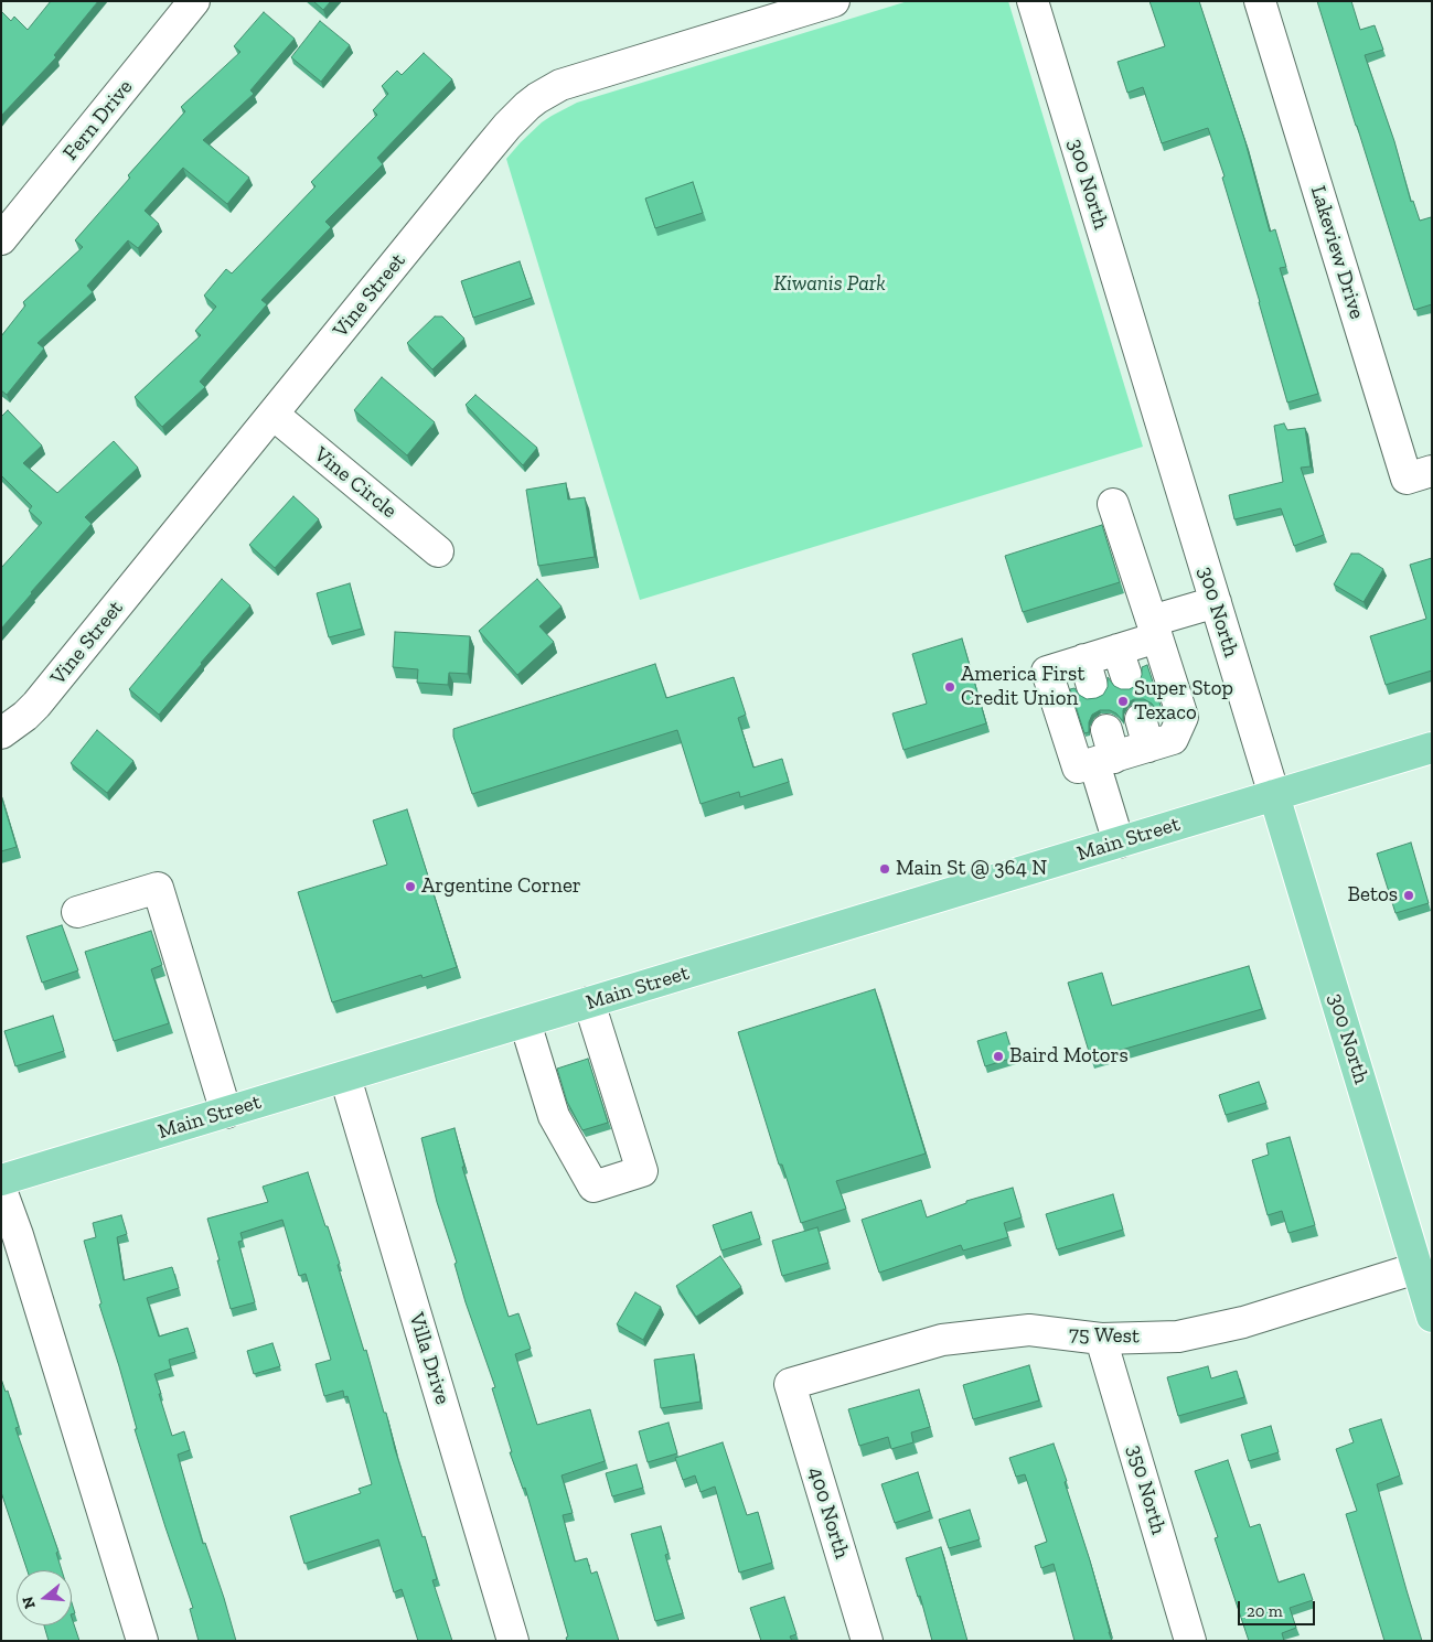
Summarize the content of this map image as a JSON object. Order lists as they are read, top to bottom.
{
  "streets": {
    "main road": ["300 North", "Main Street"],
    "street": [
      "Fern Drive",
      "Lakeview Drive",
      "Vine Street",
      "Vine Circle",
      "75 West",
      "Villa Drive",
      "350 North",
      "400 North"
    ]
  },
  "crossings": [
    ["300 North", "Main Street"],
    ["300 North", "75 West"],
    ["Vine Street", "Vine Circle"],
    ["Main Street", "Villa Drive"],
    ["75 West", "350 North"],
    ["75 West", "400 North"]
  ],
  "parks": ["Kiwanis Park"],
  "places": [
    "America First Credit Union",
    "Super Stop Texaco",
    "Main St @ 364 N",
    "Argentine Corner",
    "Betos",
    "Baird Motors"
  ],
  "scale_bar": "20 m",
  "north": "left"
}
